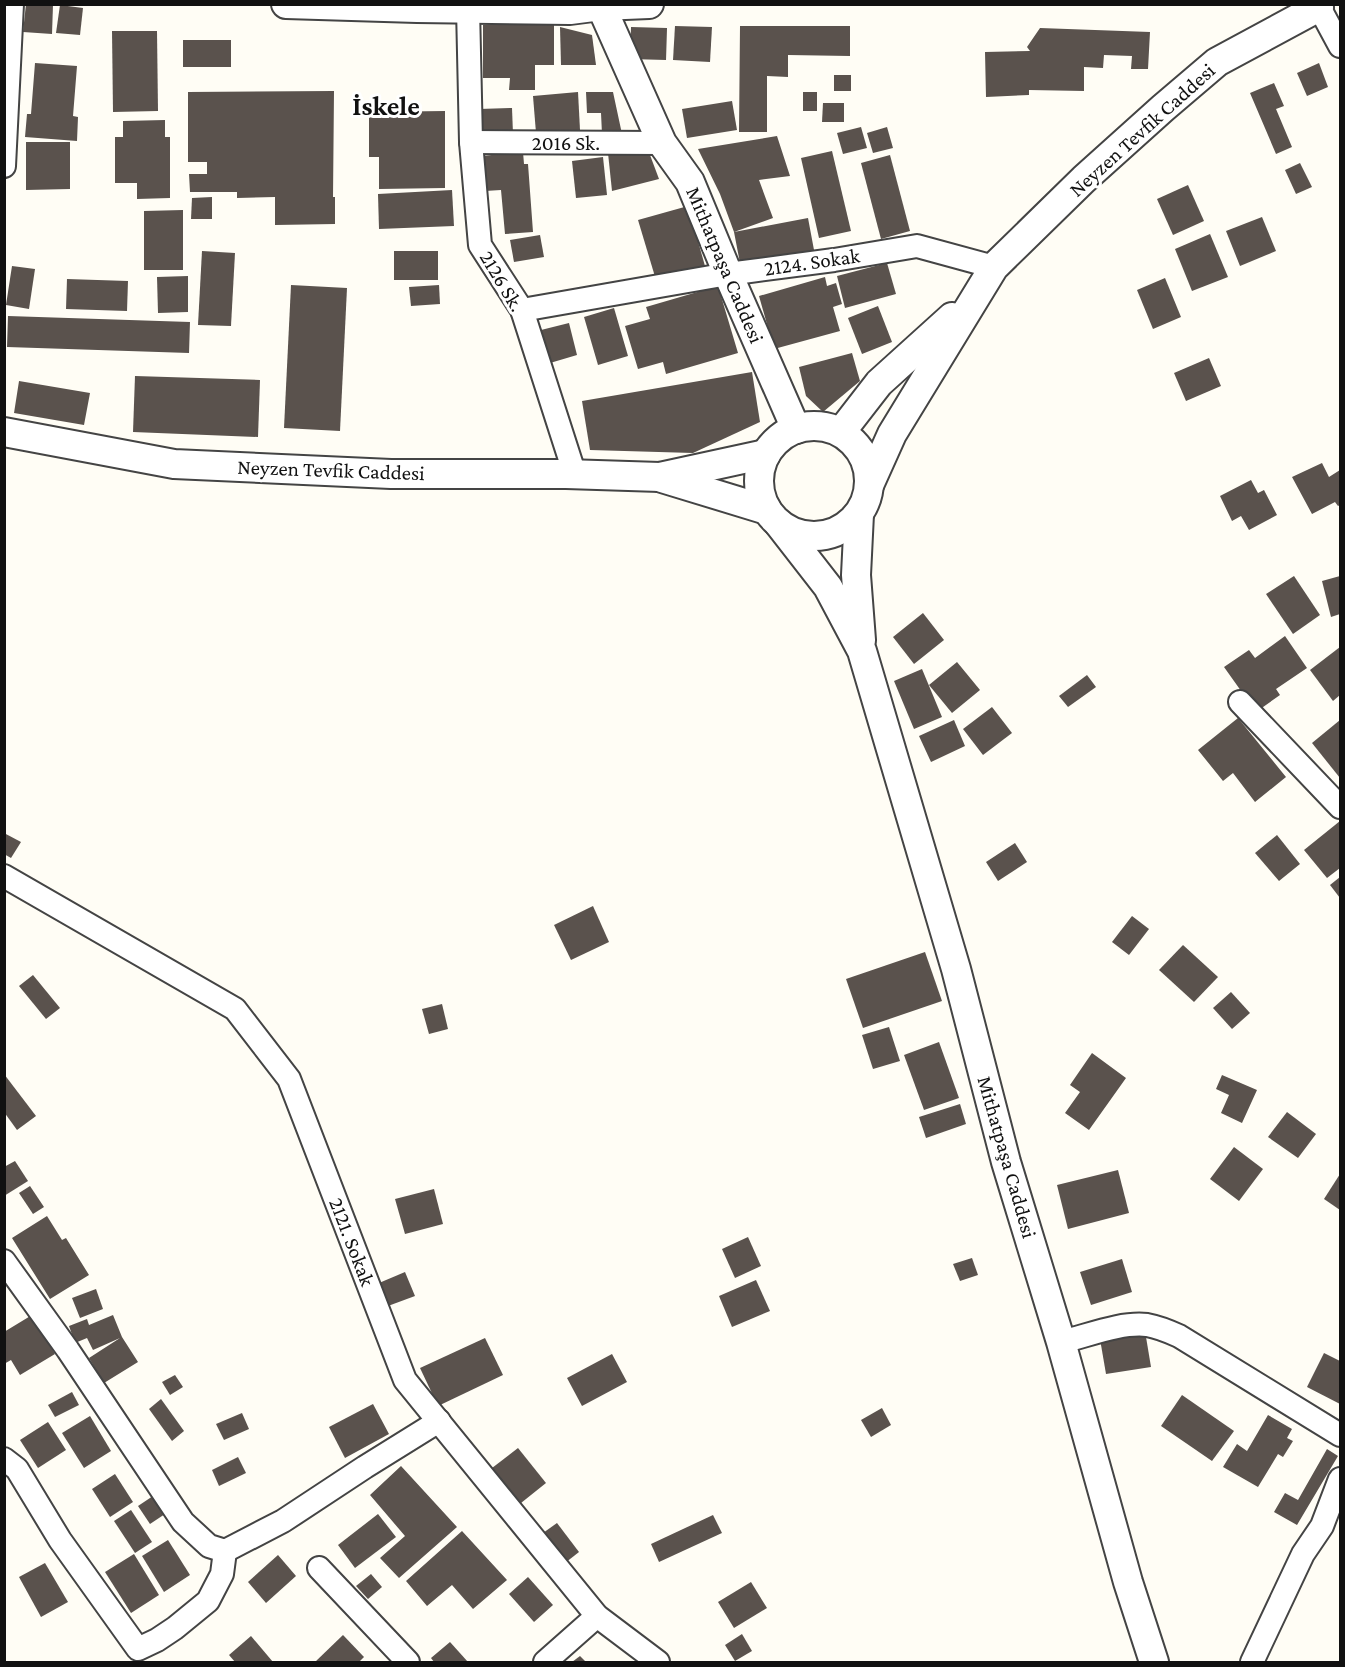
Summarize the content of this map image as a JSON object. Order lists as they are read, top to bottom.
{
  "streets": {
    "street": [
      "Neyzen Tevfik Caddesi",
      "2016 Sk.",
      "2124. Sokak",
      "Mithatpaşa Caddesi",
      "2126 Sk.",
      "2121. Sokak"
    ]
  },
  "crossings": [
    ["Neyzen Tevfik Caddesi", "2124. Sokak"],
    ["Neyzen Tevfik Caddesi", "Mithatpaşa Caddesi"],
    ["Neyzen Tevfik Caddesi", "2126 Sk."],
    ["2016 Sk.", "Mithatpaşa Caddesi"],
    ["2016 Sk.", "2126 Sk."],
    ["2124. Sokak", "Mithatpaşa Caddesi"],
    ["2124. Sokak", "2126 Sk."]
  ],
  "districts": ["İskele"]
}
